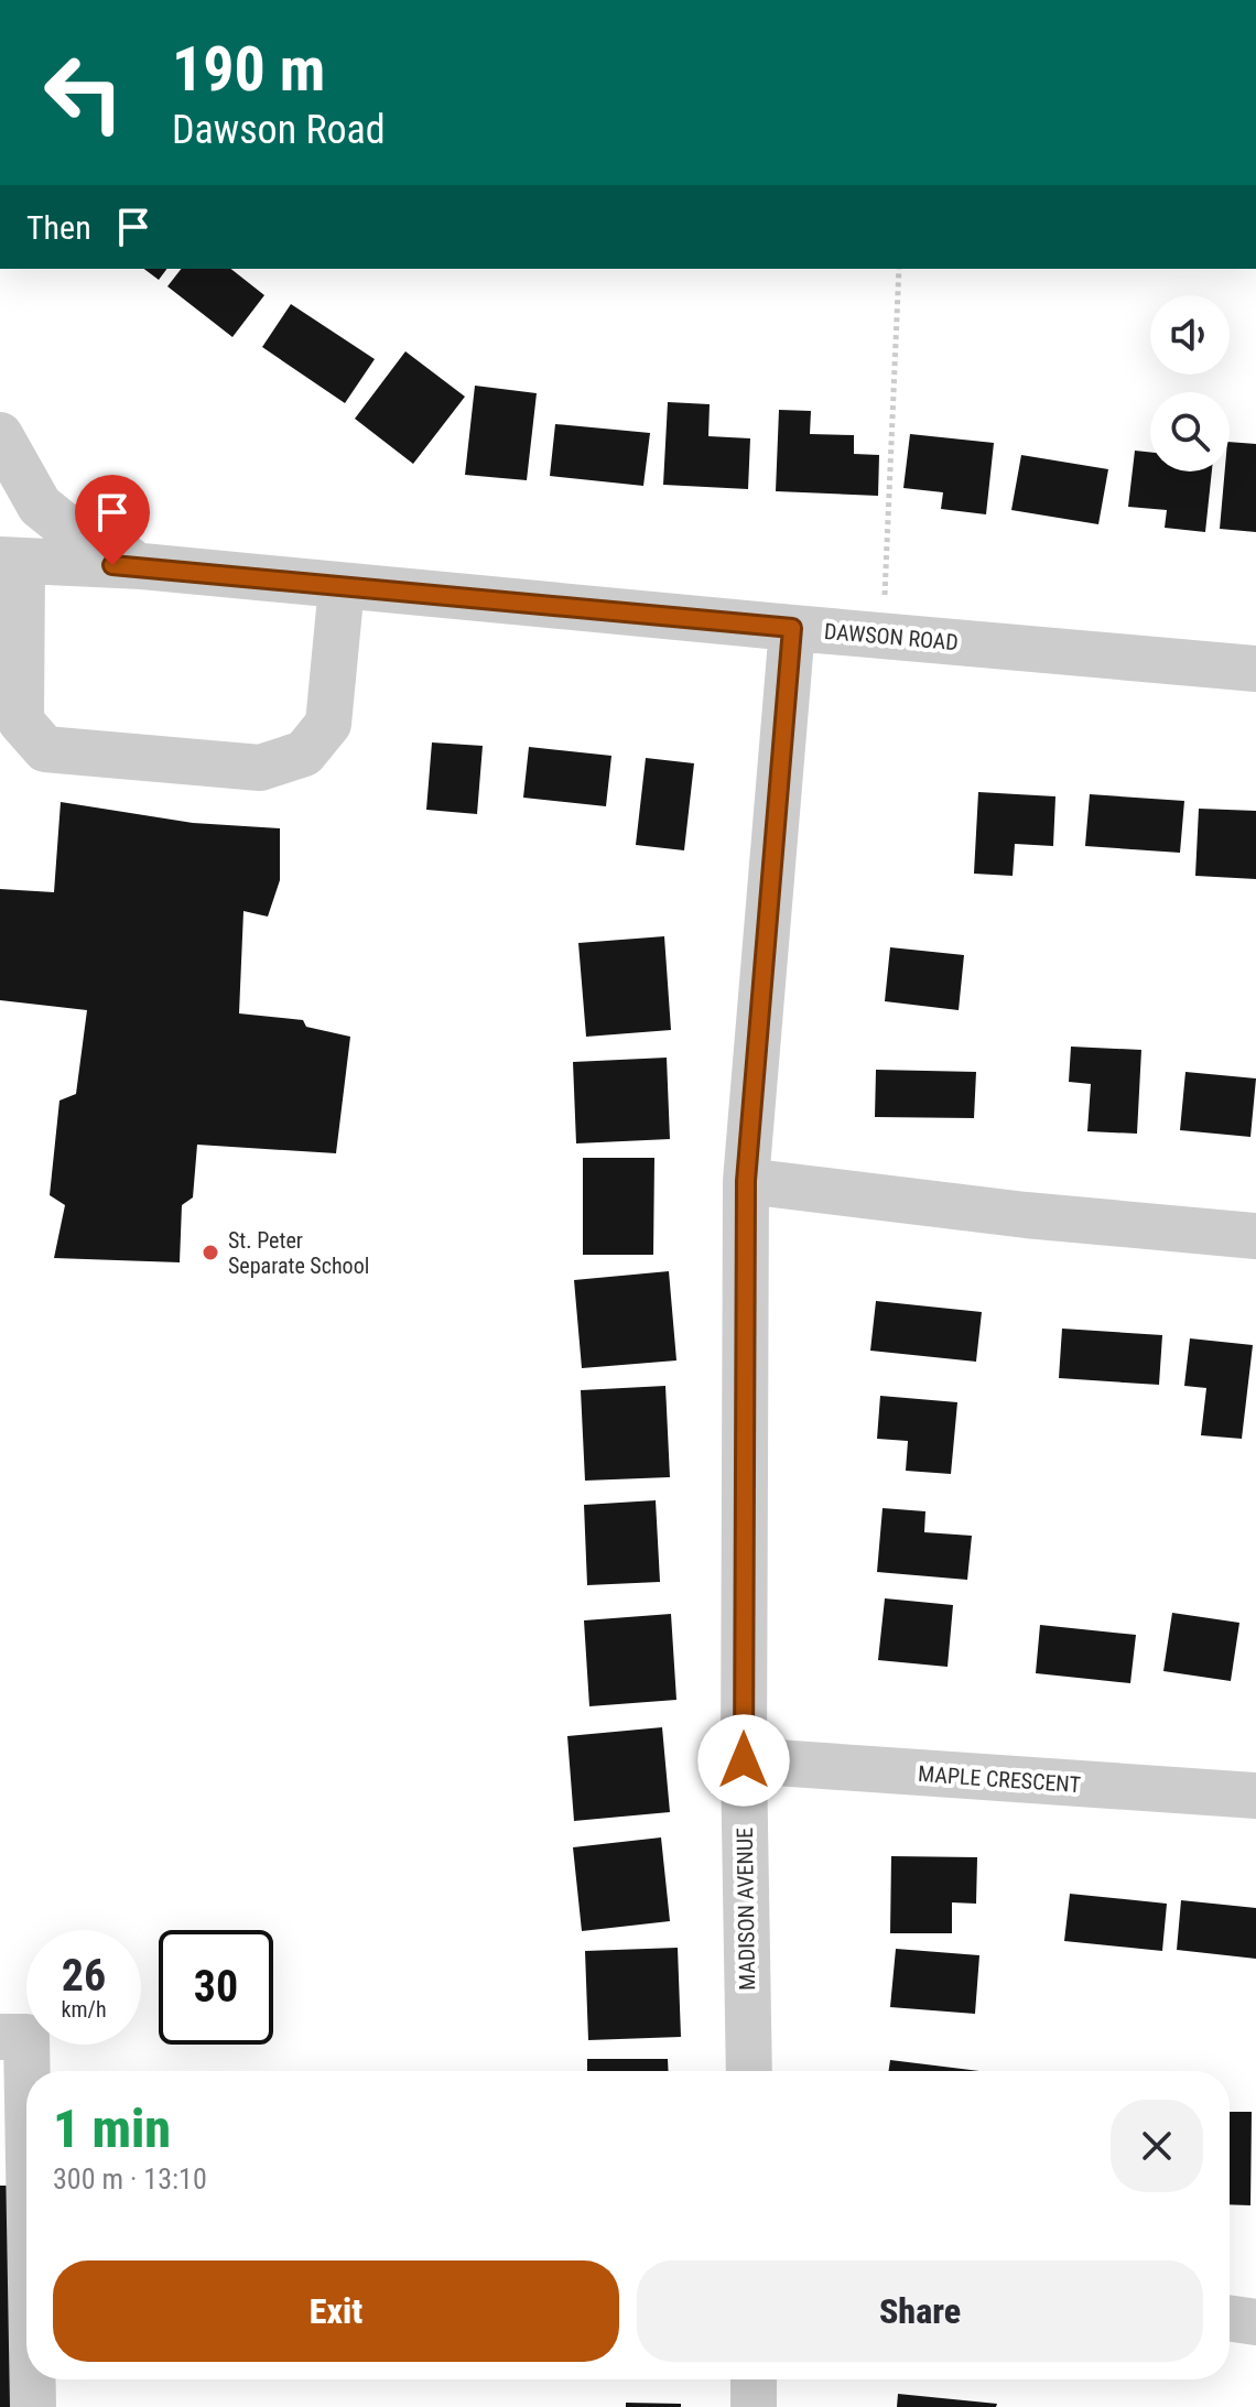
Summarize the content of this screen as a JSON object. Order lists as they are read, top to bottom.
{
  "streets": {
    "street": ["DAWSON ROAD", "MAPLE CRESCENT", "MADISON AVENUE"]
  },
  "crossings": [
    ["DAWSON ROAD", "MADISON AVENUE"],
    ["MAPLE CRESCENT", "MADISON AVENUE"]
  ],
  "places": ["St. Peter Separate School"],
  "page": {
    "turn": ["190 m", "Dawson Road"],
    "then": "Then",
    "speed": "26 km/h",
    "limit": "30",
    "heading": ["1 min", "300 m · 13:10"],
    "buttons": ["Exit", "Share"]
  }
}
